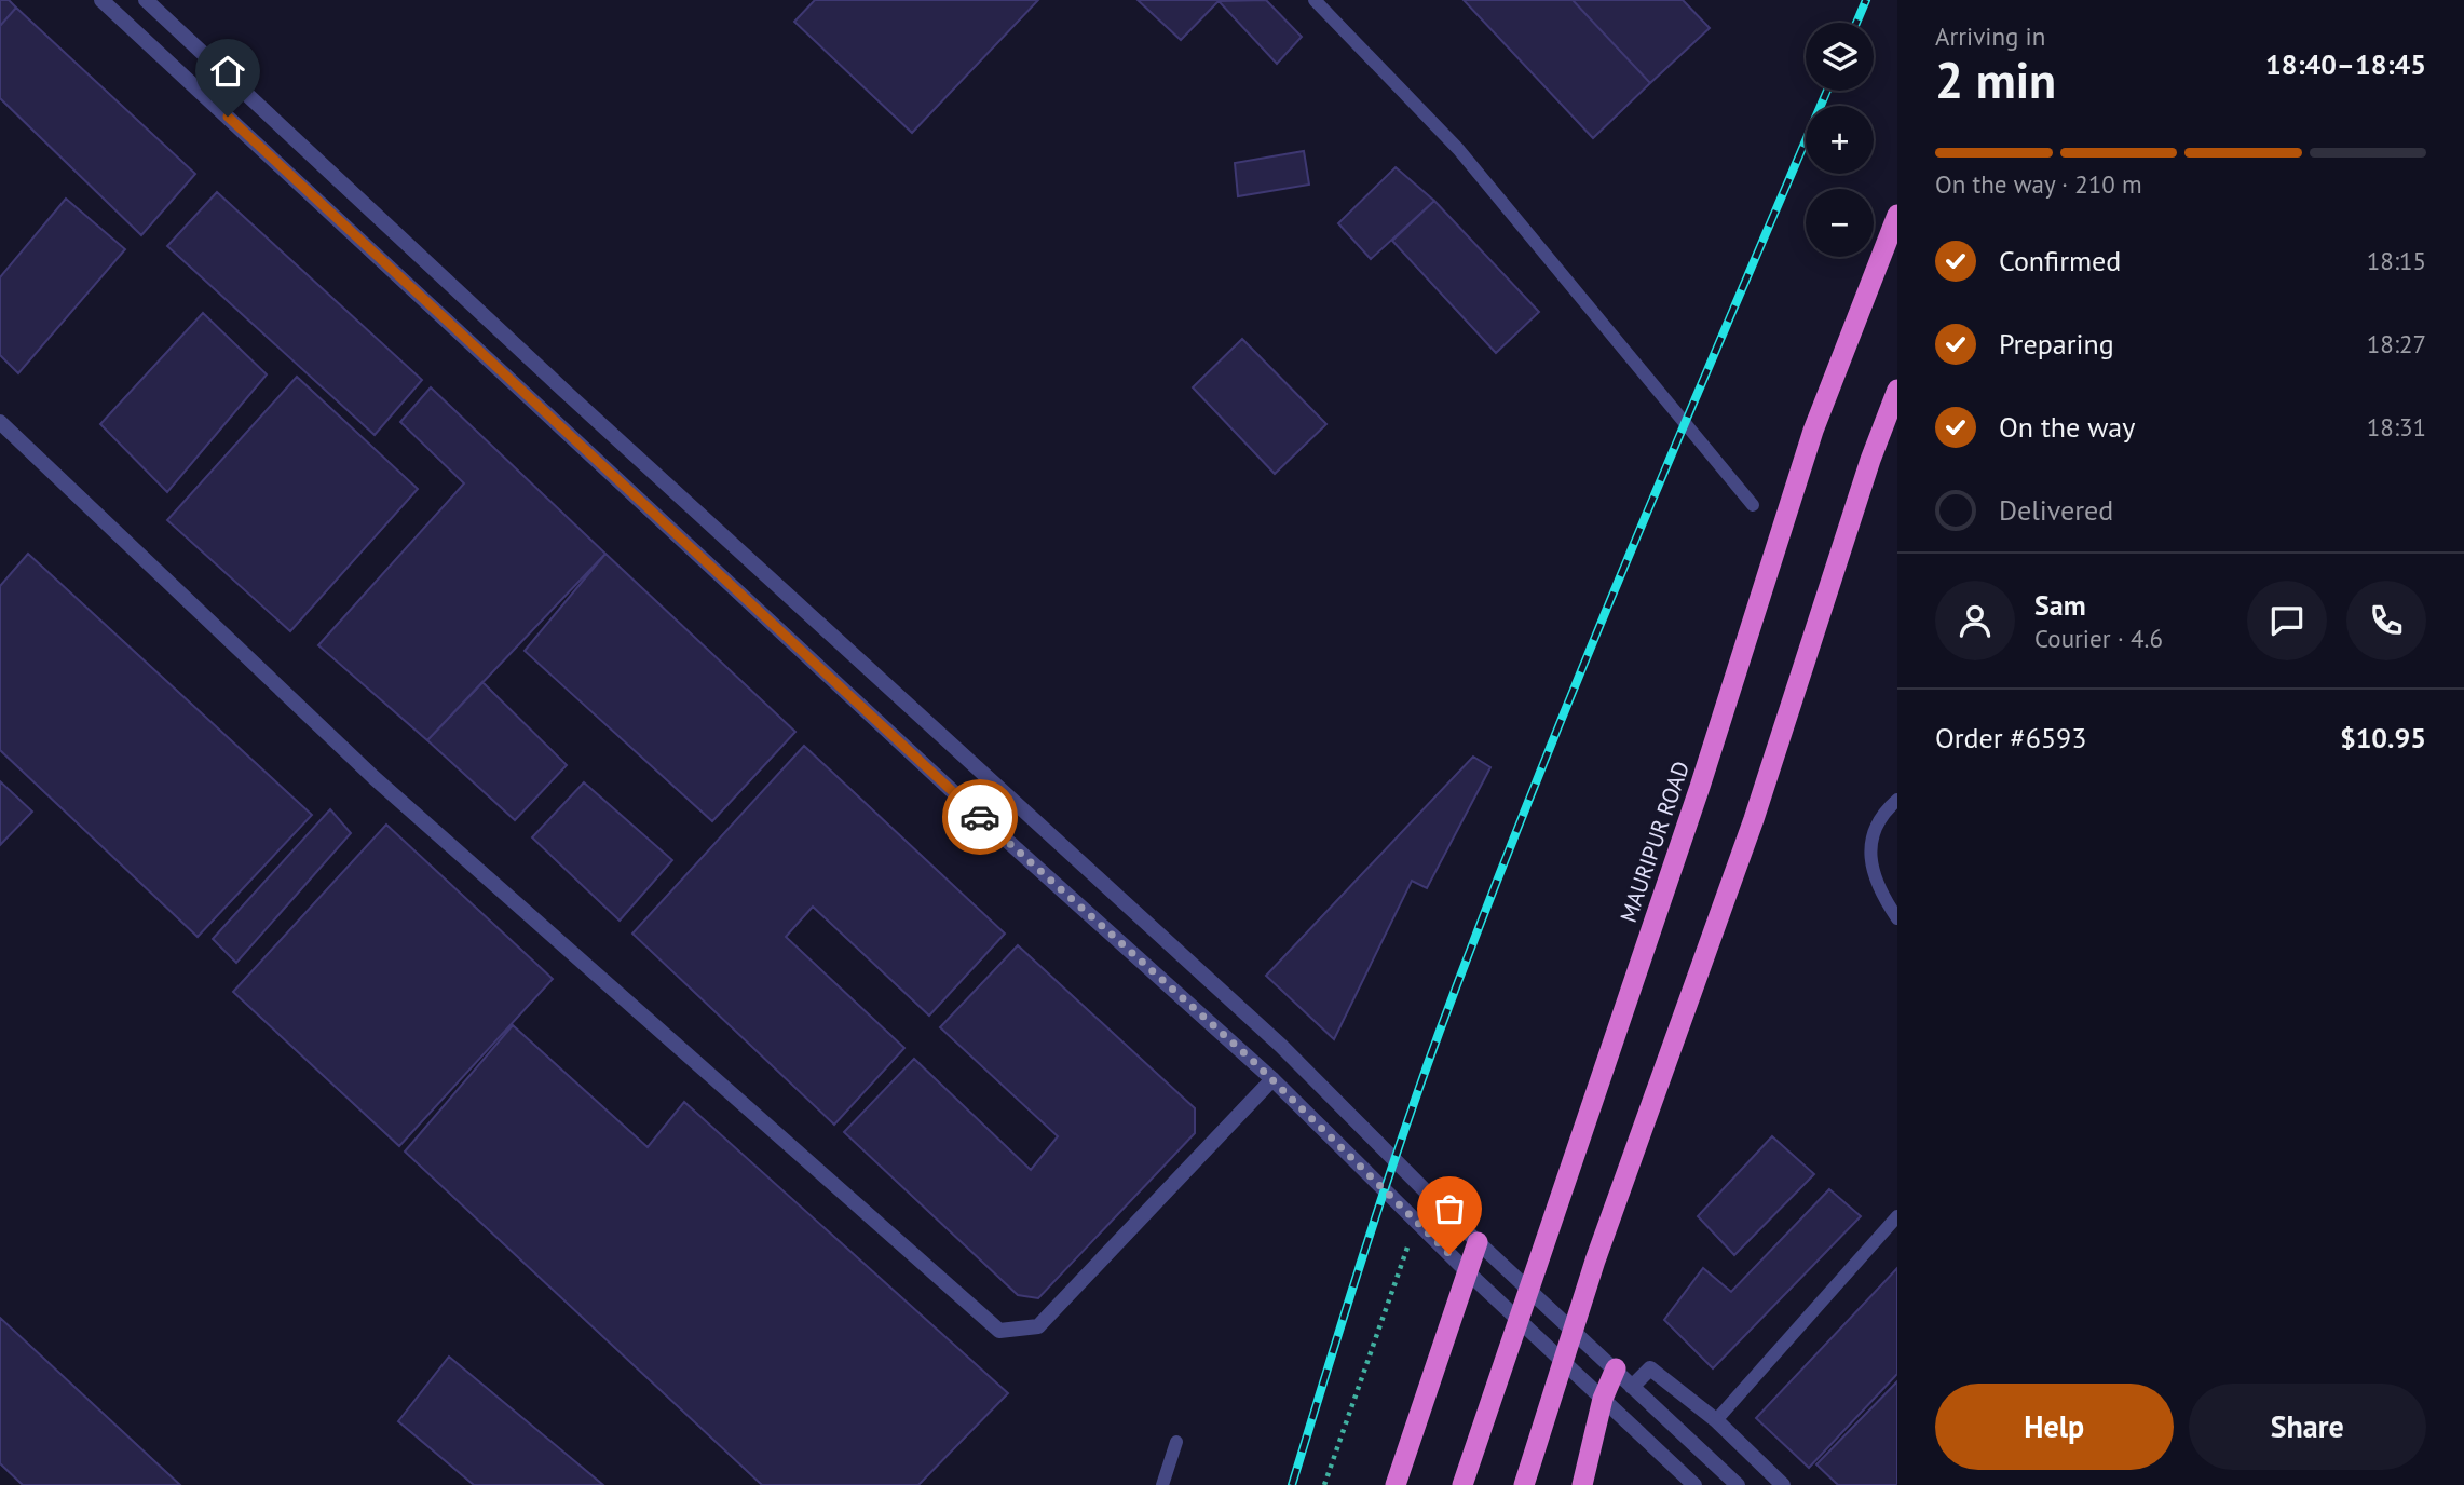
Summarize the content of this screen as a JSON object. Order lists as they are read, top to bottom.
{
  "streets": {
    "highway": ["MAURIPUR ROAD"]
  },
  "page": {
    "heading": ["2 min", "Arriving in", "18:40–18:45"],
    "panel": [
      "Sam",
      "Courier · 4.6",
      "Order #6593",
      "$10.95"
    ],
    "map_buttons": ["+", "−"],
    "bar": "On the way · 210 m",
    "list": [
      ["Confirmed", "18:15"],
      ["Preparing", "18:27"],
      ["On the way", "18:31"],
      "Delivered"
    ],
    "buttons": ["Help", "Share"]
  }
}
